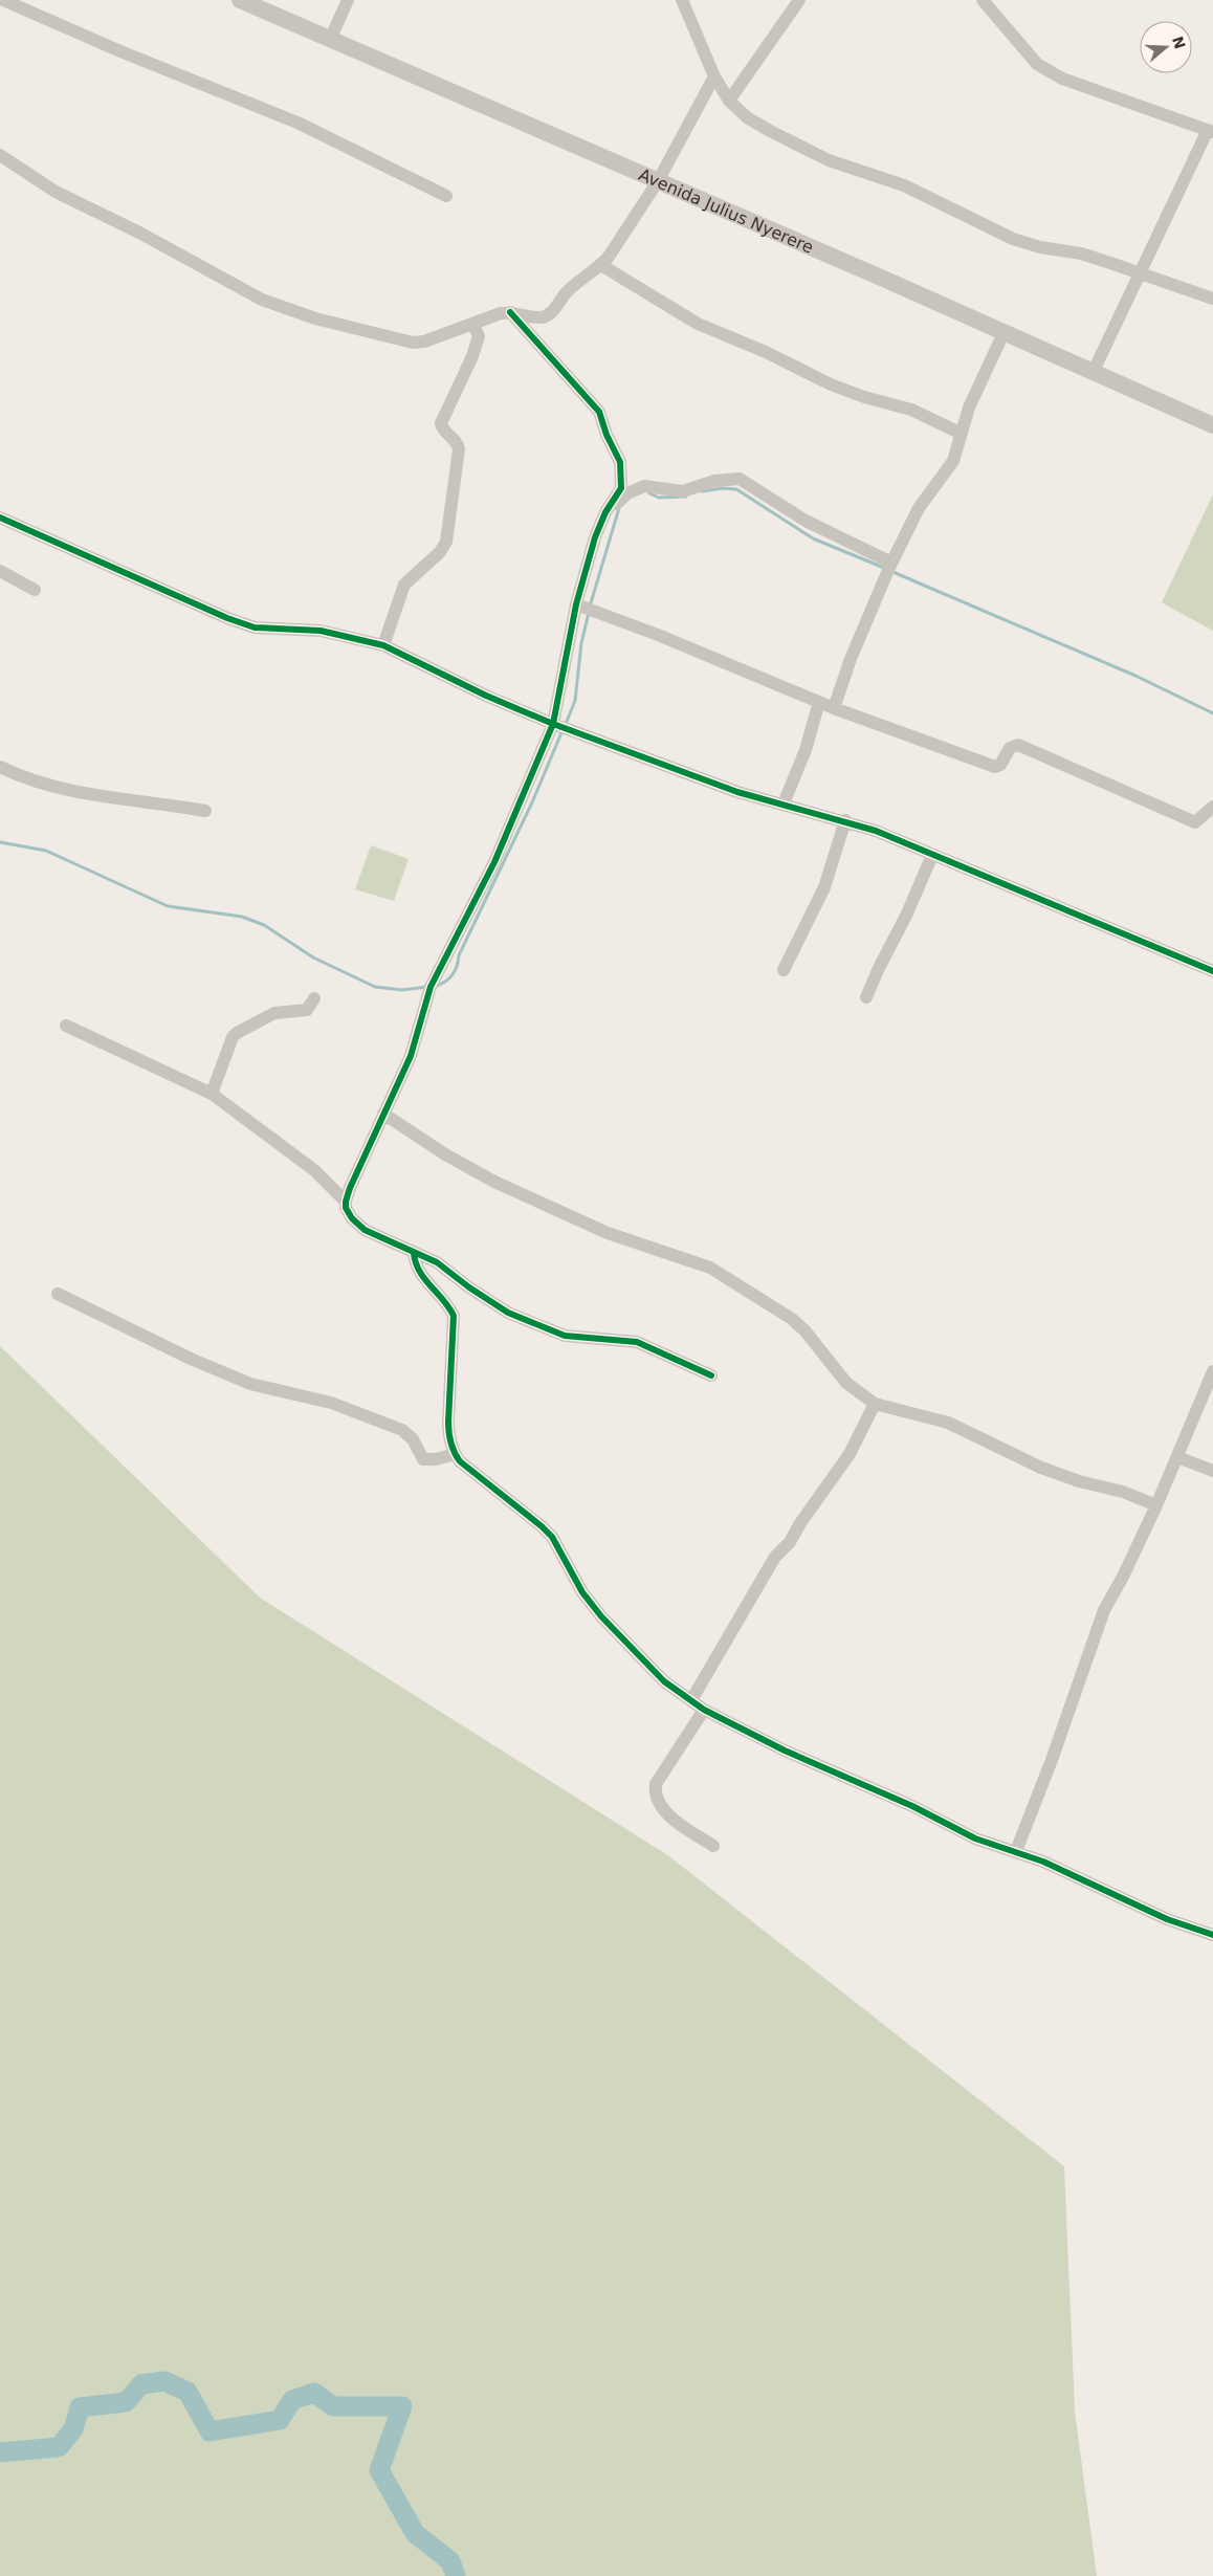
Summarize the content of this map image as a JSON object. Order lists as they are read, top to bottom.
{
  "streets": {
    "street": ["Avenida Julius Nyerere"]
  },
  "north": "right"
}
